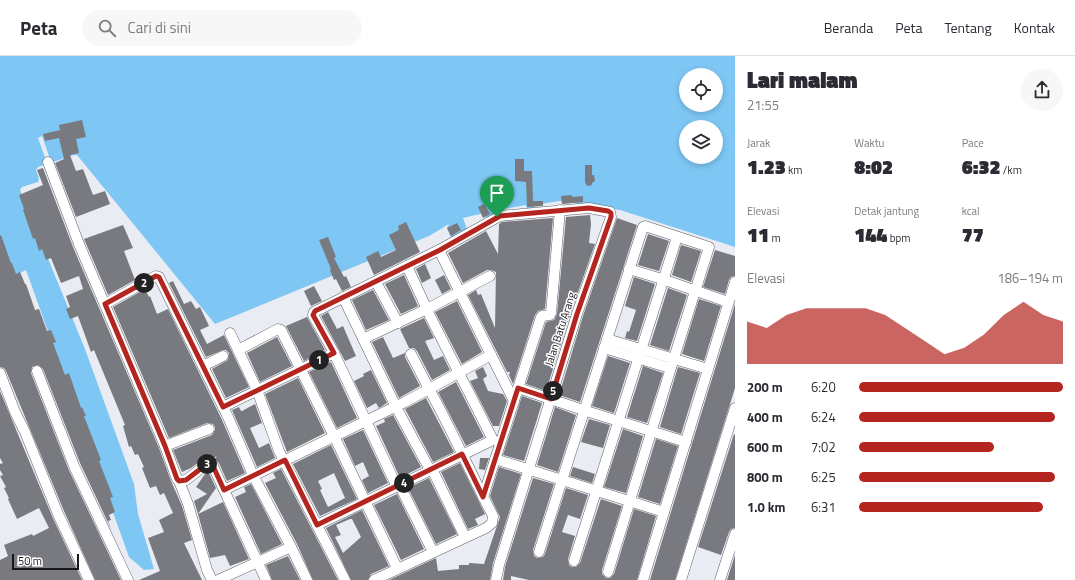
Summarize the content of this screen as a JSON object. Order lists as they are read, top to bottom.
{
  "streets": {
    "street": ["Jalan Batu Arang"]
  },
  "scale_bar": "50 m",
  "page": {
    "header": "Peta",
    "search": "Cari di sini",
    "nav": [
      "Beranda",
      "Peta",
      "Tentang",
      "Kontak"
    ],
    "heading": ["Lari malam", "21:55"],
    "stats": [
      ["Jarak", "1.23 km"],
      ["Waktu", "8:02"],
      ["Pace", "6:32 /km"],
      ["Elevasi", "11 m"],
      ["Detak jantung", "144 bpm"],
      ["kcal", "77"]
    ],
    "chart": ["Elevasi", "186–194 m"],
    "pins": [
      "2",
      "1",
      "5",
      "3",
      "4"
    ],
    "list": [
      {
        "name": "200 m",
        "note": "6:20"
      },
      {
        "name": "400 m",
        "note": "6:24"
      },
      {
        "name": "600 m",
        "note": "7:02"
      },
      {
        "name": "800 m",
        "note": "6:25"
      },
      {
        "name": "1.0 km",
        "note": "6:31"
      }
    ],
    "scale": "50 m"
  }
}
